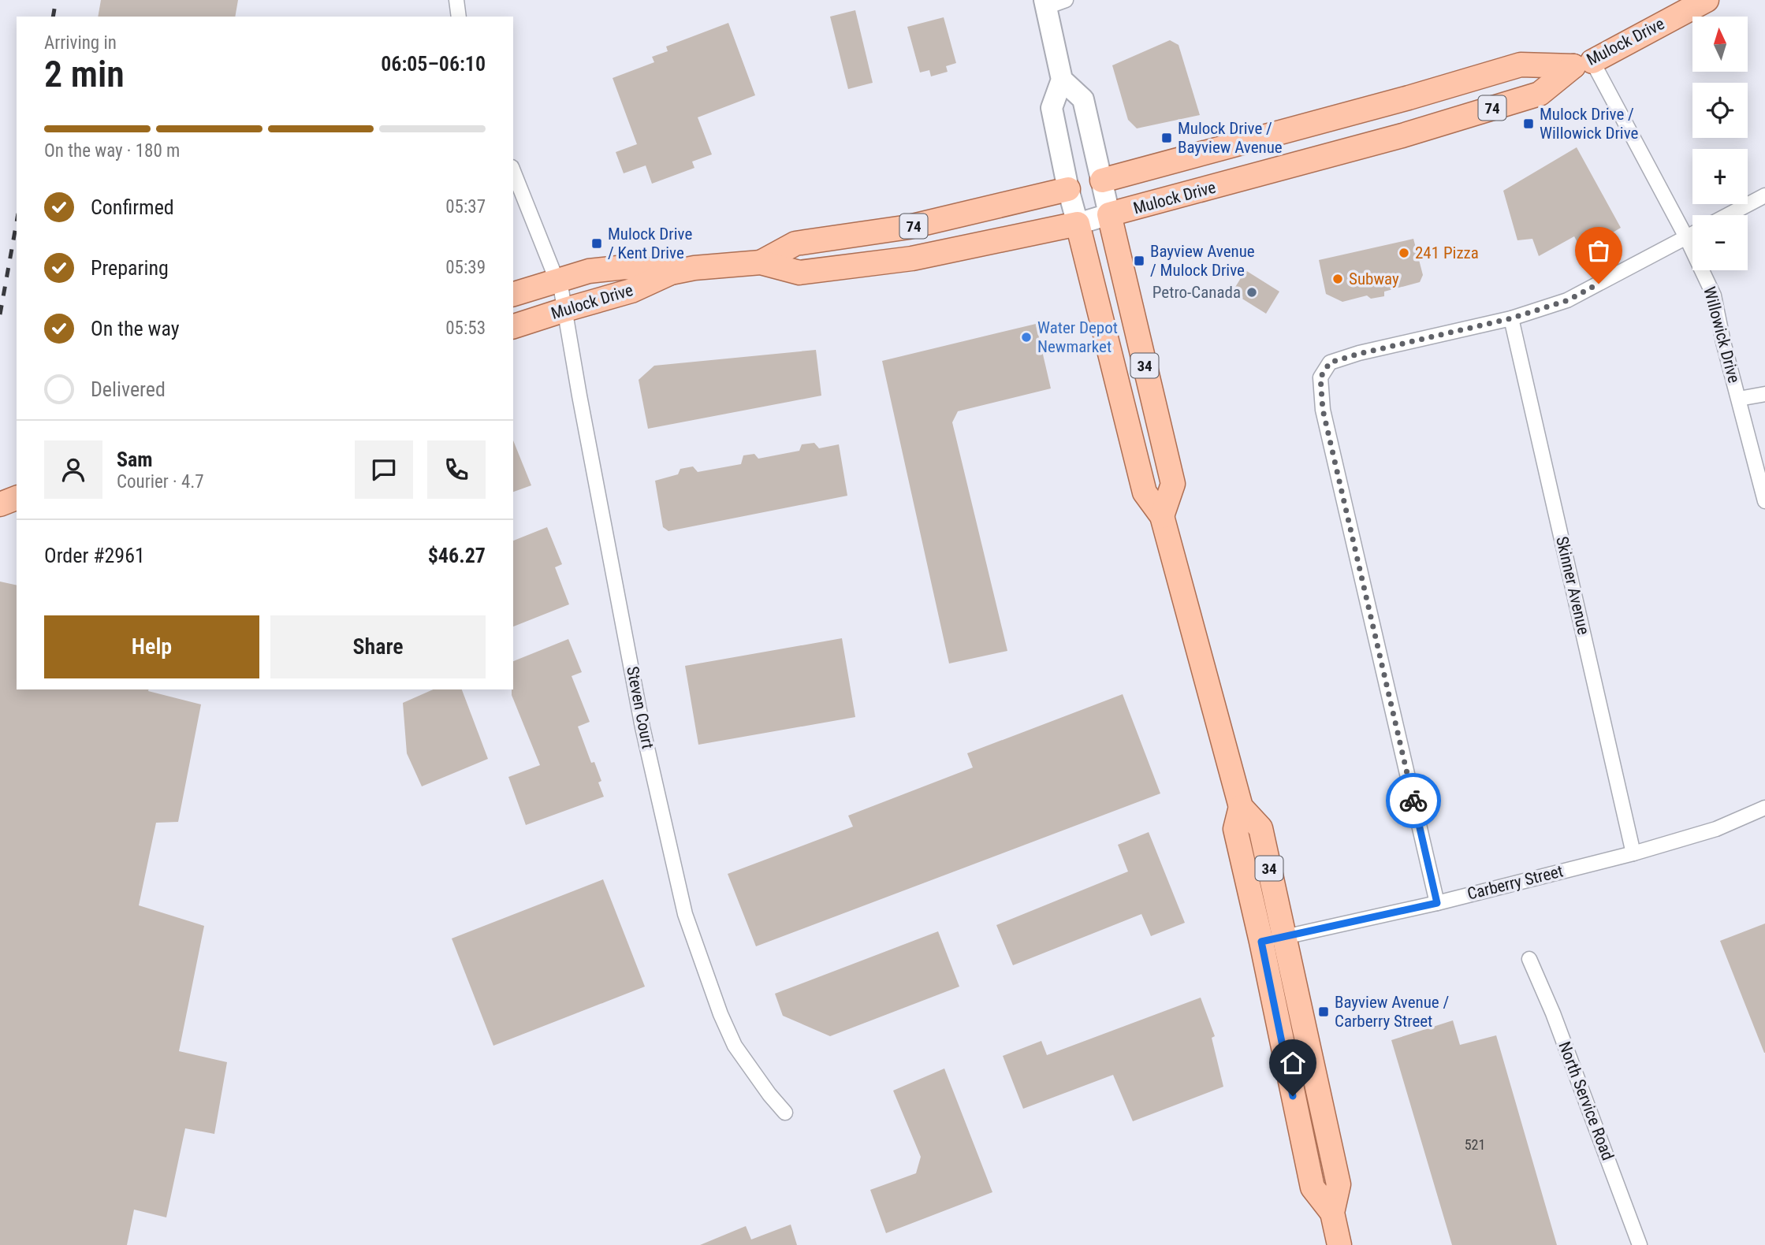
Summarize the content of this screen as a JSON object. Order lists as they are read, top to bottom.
{
  "streets": {
    "main road": ["Mulock Drive", "74", "34"],
    "street": [
      "Willowick Drive",
      "Skinner Avenue",
      "Steven Court",
      "Carberry Street",
      "North Service Road"
    ]
  },
  "crossings": [
    ["Mulock Drive", "Willowick Drive"],
    ["Mulock Drive", "34"],
    ["Mulock Drive", "Steven Court"],
    ["34", "Carberry Street"],
    ["Skinner Avenue", "Carberry Street"]
  ],
  "places": {
    "transit": [
      "Mulock Drive / Willowick Drive",
      "Mulock Drive / Bayview Avenue",
      "Mulock Drive / Kent Drive",
      "Bayview Avenue / Mulock Drive",
      "Bayview Avenue / Carberry Street"
    ],
    "other": [
      "241 Pizza",
      "Subway",
      "Petro-Canada",
      "Water Depot Newmarket"
    ]
  },
  "house_numbers": ["521"],
  "north": "top",
  "page": {
    "map_buttons": ["+", "−"],
    "heading": ["2 min", "Arriving in", "06:05–06:10"],
    "panel": [
      "Sam",
      "Courier · 4.7",
      "Order #2961",
      "$46.27"
    ],
    "bar": "On the way · 180 m",
    "list": [
      ["Confirmed", "05:37"],
      ["Preparing", "05:39"],
      ["On the way", "05:53"],
      "Delivered"
    ],
    "buttons": ["Help", "Share"]
  }
}
